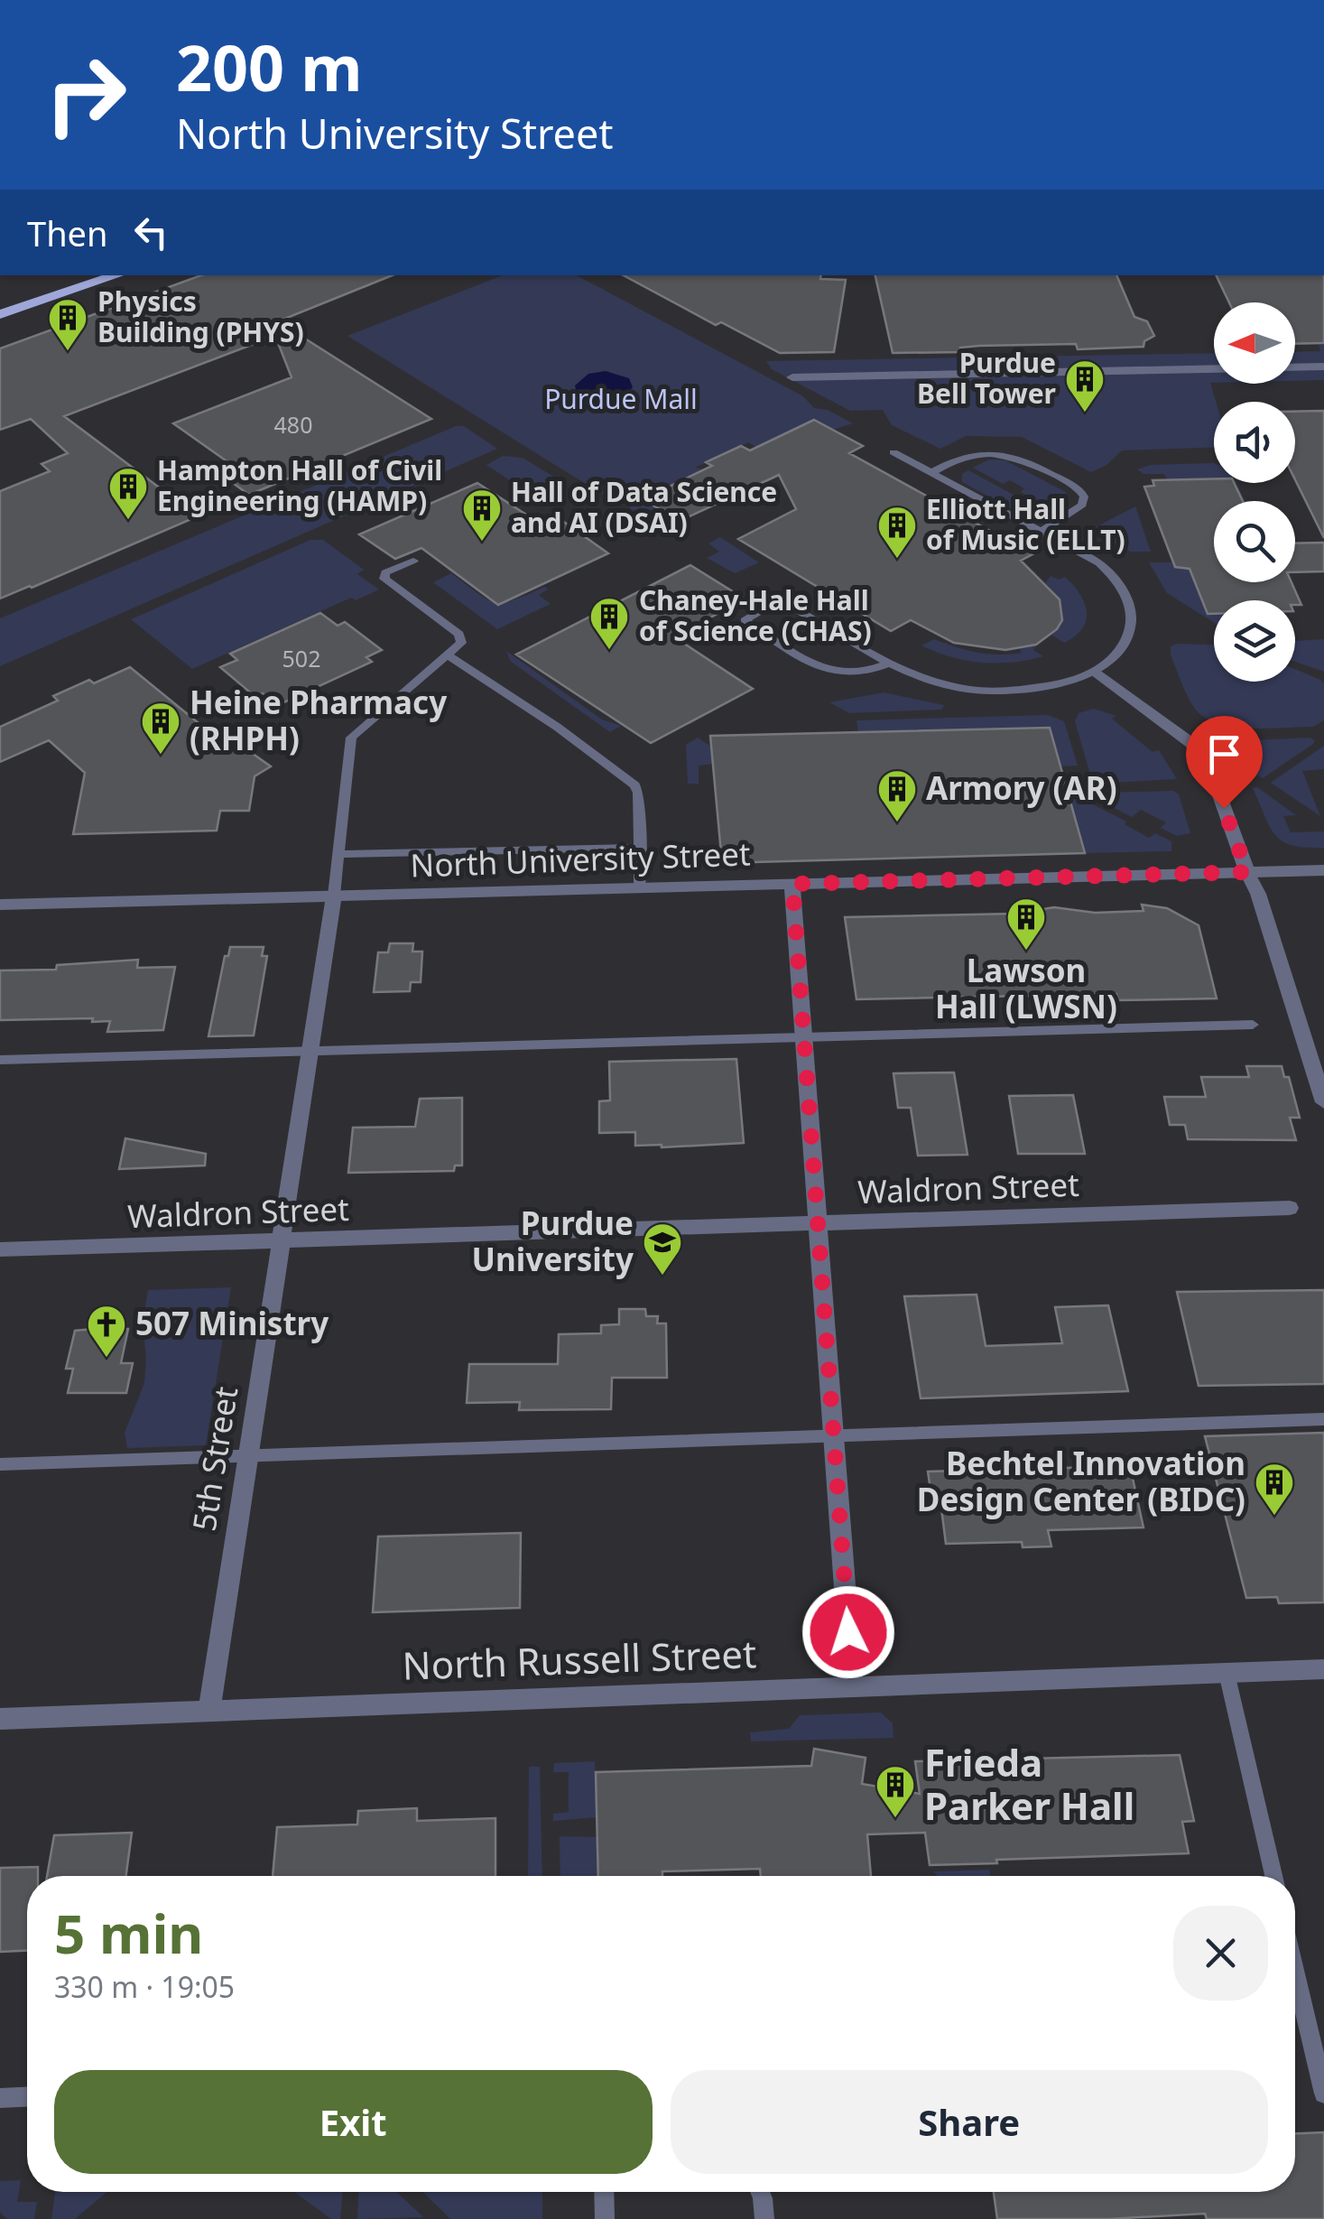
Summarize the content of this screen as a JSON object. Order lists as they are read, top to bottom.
{
  "streets": {
    "street": [
      "North University Street",
      "Waldron Street",
      "5th Street",
      "North Russell Street"
    ]
  },
  "crossings": [
    ["North University Street", "5th Street"],
    ["Waldron Street", "5th Street"],
    ["5th Street", "North Russell Street"]
  ],
  "parks": ["Purdue Mall"],
  "places": {
    "building": [
      "Physics Building (PHYS)",
      "Purdue Bell Tower",
      "Hampton Hall of Civil Engineering (HAMP)",
      "Hall of Data Science and AI (DSAI)",
      "Elliott Hall of Music (ELLT)",
      "Chaney-Hale Hall of Science (CHAS)",
      "Heine Pharmacy (RHPH)",
      "Armory (AR)",
      "Lawson Hall (LWSN)",
      "Bechtel Innovation Design Center (BIDC)",
      "Frieda Parker Hall"
    ],
    "school or university": ["Purdue University"],
    "church": ["507 Ministry"]
  },
  "house_numbers": ["480", "502"],
  "north": "left",
  "page": {
    "turn": ["200 m", "North University Street"],
    "then": "Then",
    "heading": ["5 min", "330 m · 19:05"],
    "buttons": ["Exit", "Share"]
  }
}
